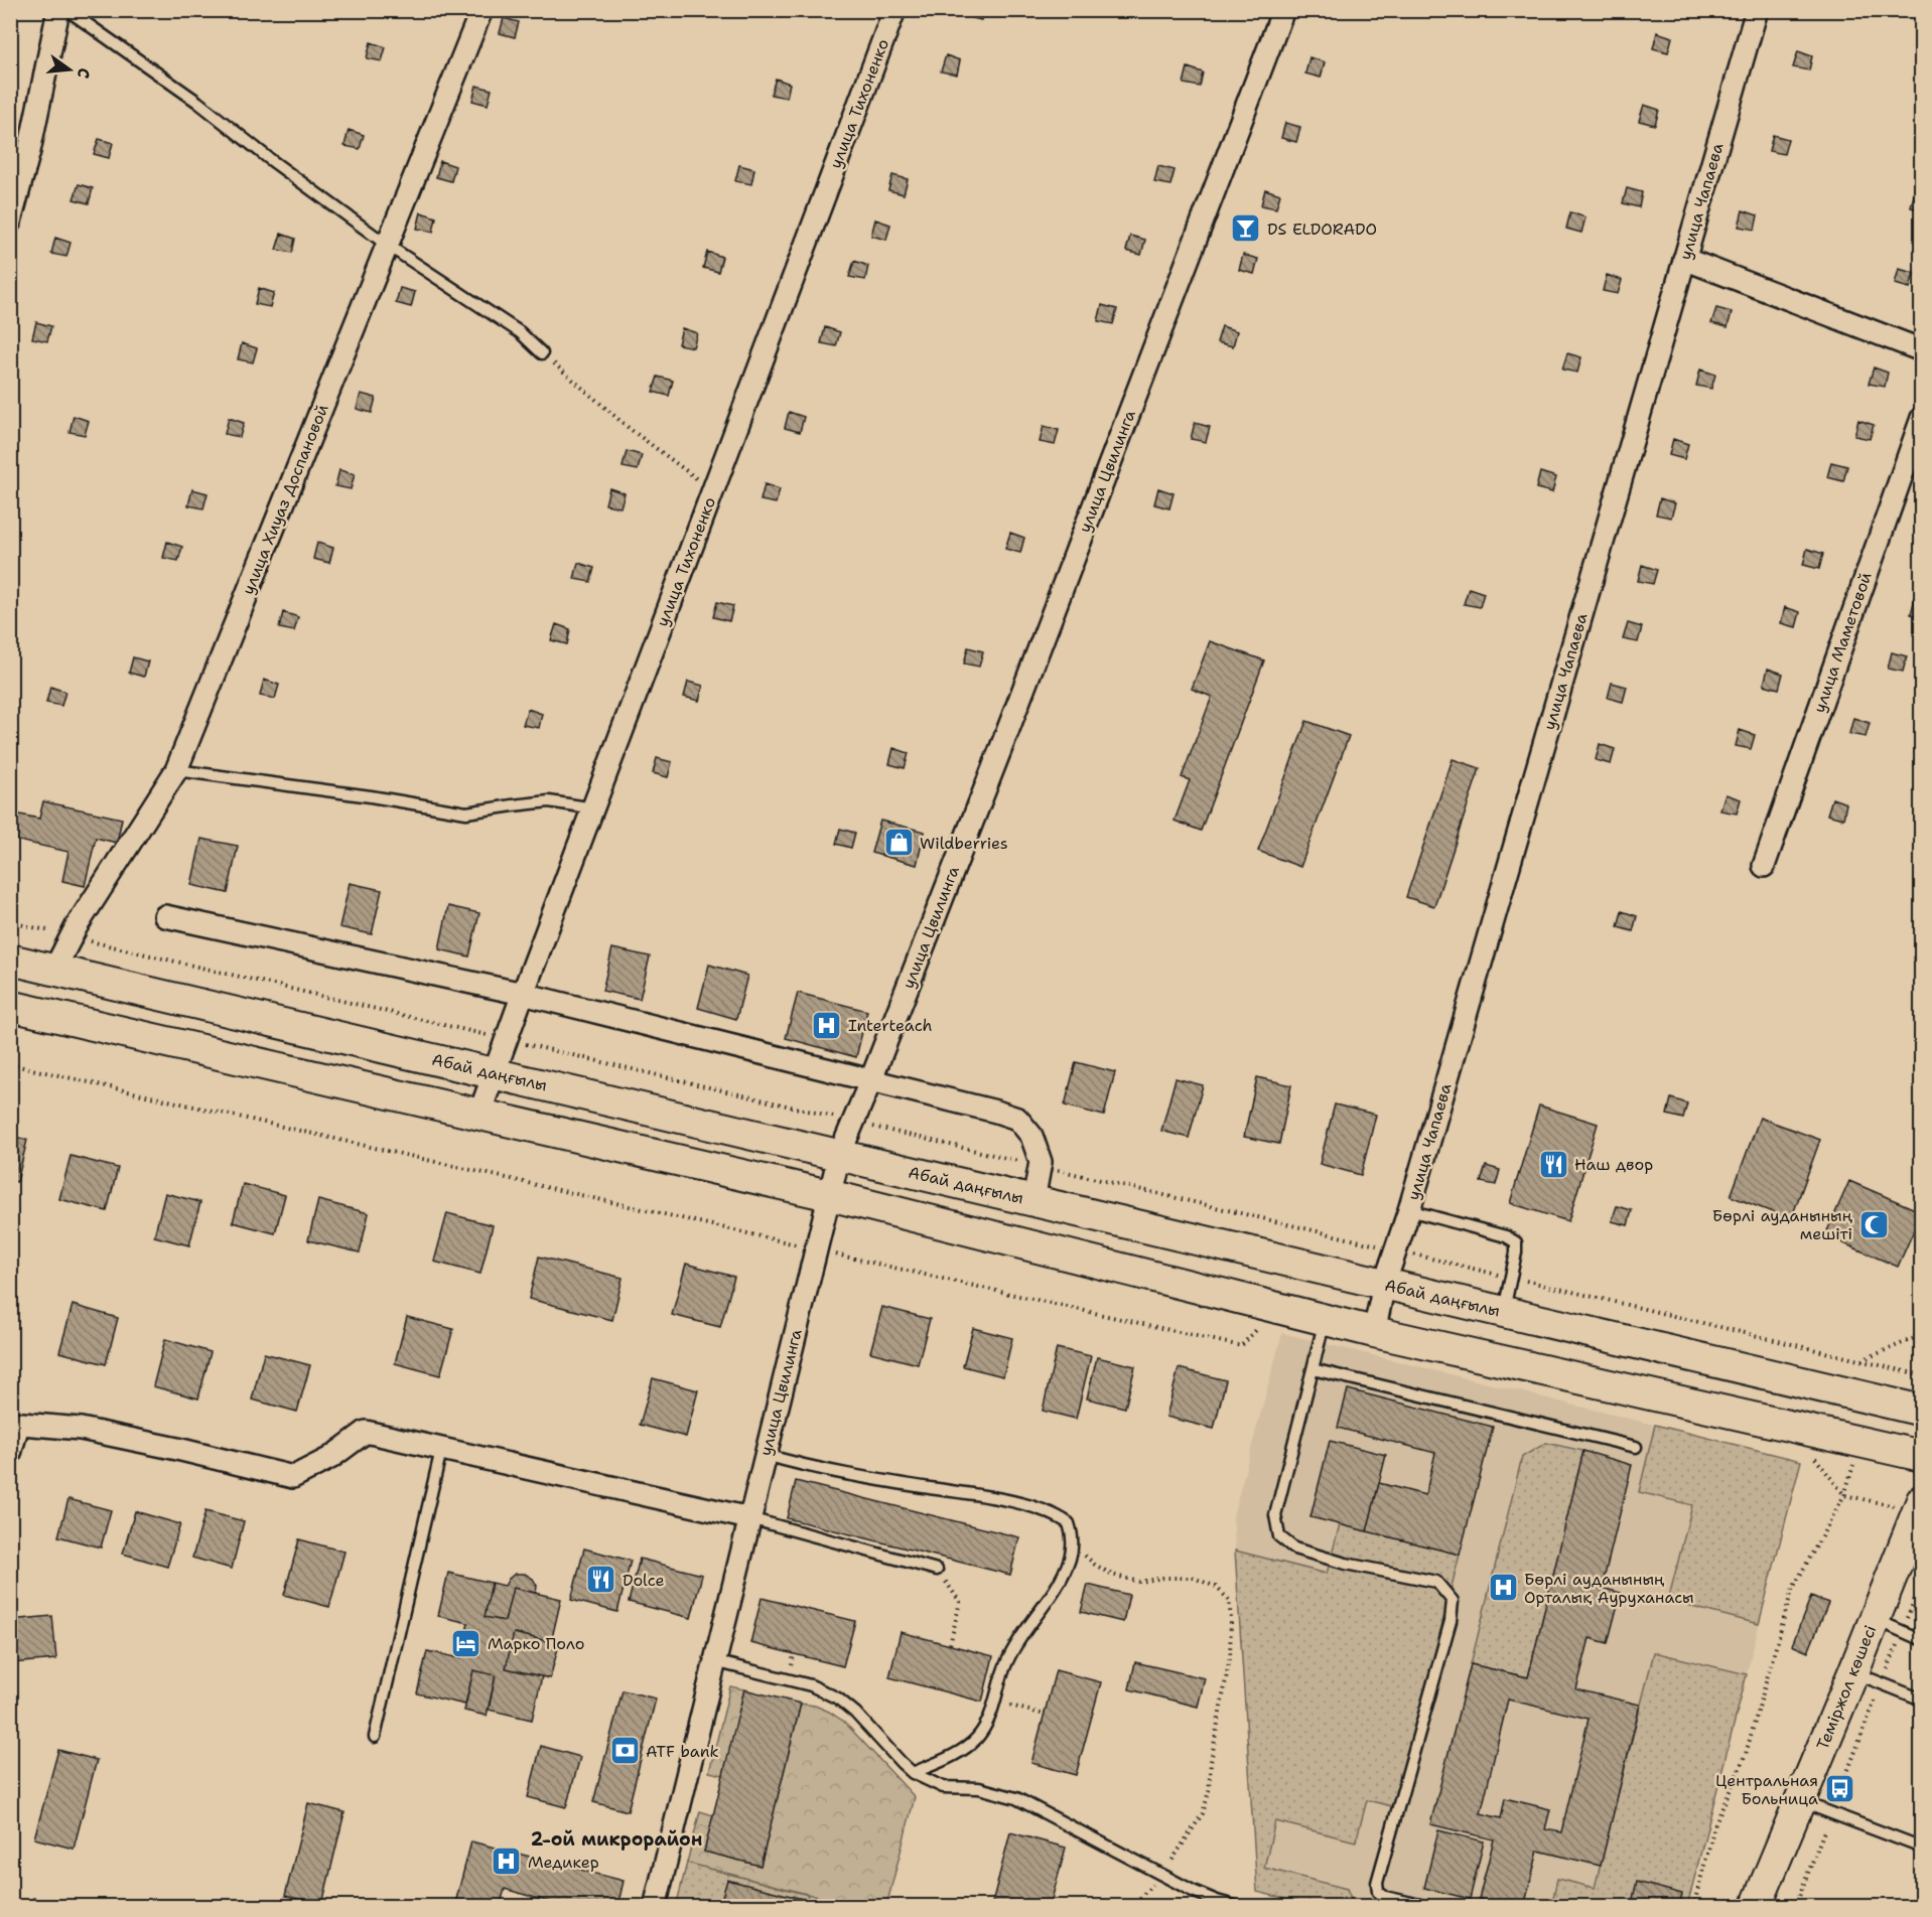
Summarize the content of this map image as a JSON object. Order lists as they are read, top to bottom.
{
  "streets": {
    "street": [
      "улица Тихоненко",
      "улица Чапаева",
      "улица Цвилинга",
      "улица Хиуаз Доспановой",
      "улица Маметовой",
      "Абай даңғылы",
      "Теміржол көшесі"
    ]
  },
  "crossings": [
    ["улица Тихоненко", "Абай даңғылы"],
    ["улица Чапаева", "Абай даңғылы"],
    ["улица Цвилинга", "Абай даңғылы"],
    ["улица Хиуаз Доспановой", "Абай даңғылы"]
  ],
  "districts": ["2-ой микрорайон"],
  "places": {
    "bar": ["DS ELDORADO"],
    "shop": ["Wildberries"],
    "hospital": ["Interteach", "Бөрлі ауданының Орталық Ауруханасы", "Медикер"],
    "restaurant": ["Наш двор", "Dolce"],
    "mosque": ["Бөрлі ауданының мешіті"],
    "hotel": ["Марко Поло"],
    "bank": ["ATF bank"],
    "bus stop": ["Центральная Больница"]
  },
  "north": "right"
}
